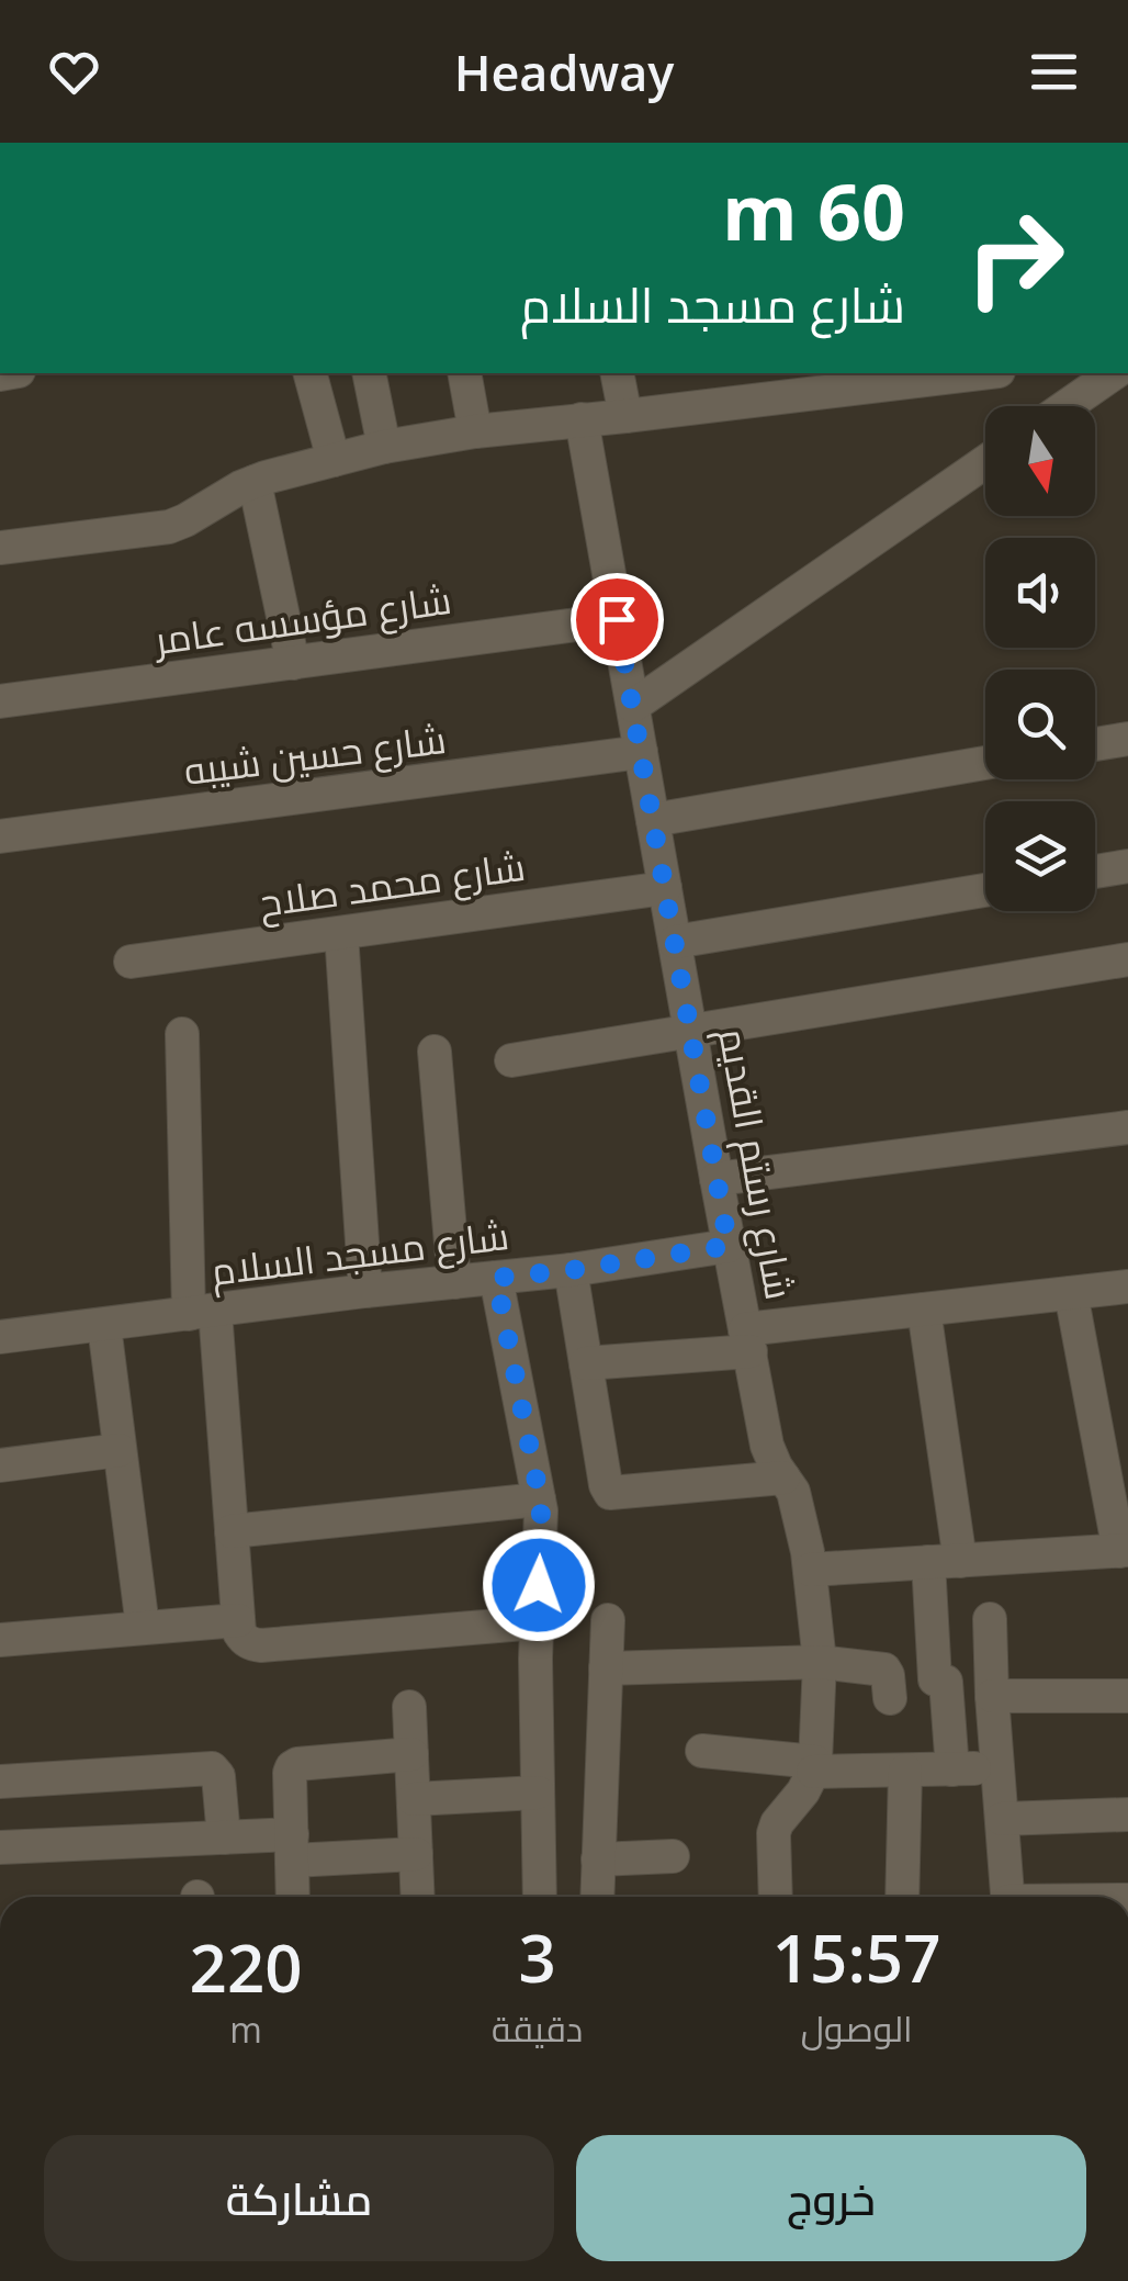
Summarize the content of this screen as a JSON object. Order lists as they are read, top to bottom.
{
  "streets": {
    "street": [
      "شارع مؤسسه عامر",
      "شارع حسين شيبه",
      "شارع محمد صلاح",
      "شارع رستم القديم",
      "شارع مسجد السلام"
    ]
  },
  "crossings": [
    ["شارع مؤسسه عامر", "شارع رستم القديم"],
    ["شارع حسين شيبه", "شارع رستم القديم"],
    ["شارع محمد صلاح", "شارع رستم القديم"],
    ["شارع رستم القديم", "شارع مسجد السلام"]
  ],
  "north": "bottom",
  "page": {
    "header": "Headway",
    "turn": ["60 m", "شارع مسجد السلام"],
    "eta": [
      "15:57",
      "الوصول",
      "3",
      "دقيقة",
      "220",
      "m"
    ],
    "buttons": ["خروج", "مشاركة"]
  }
}
